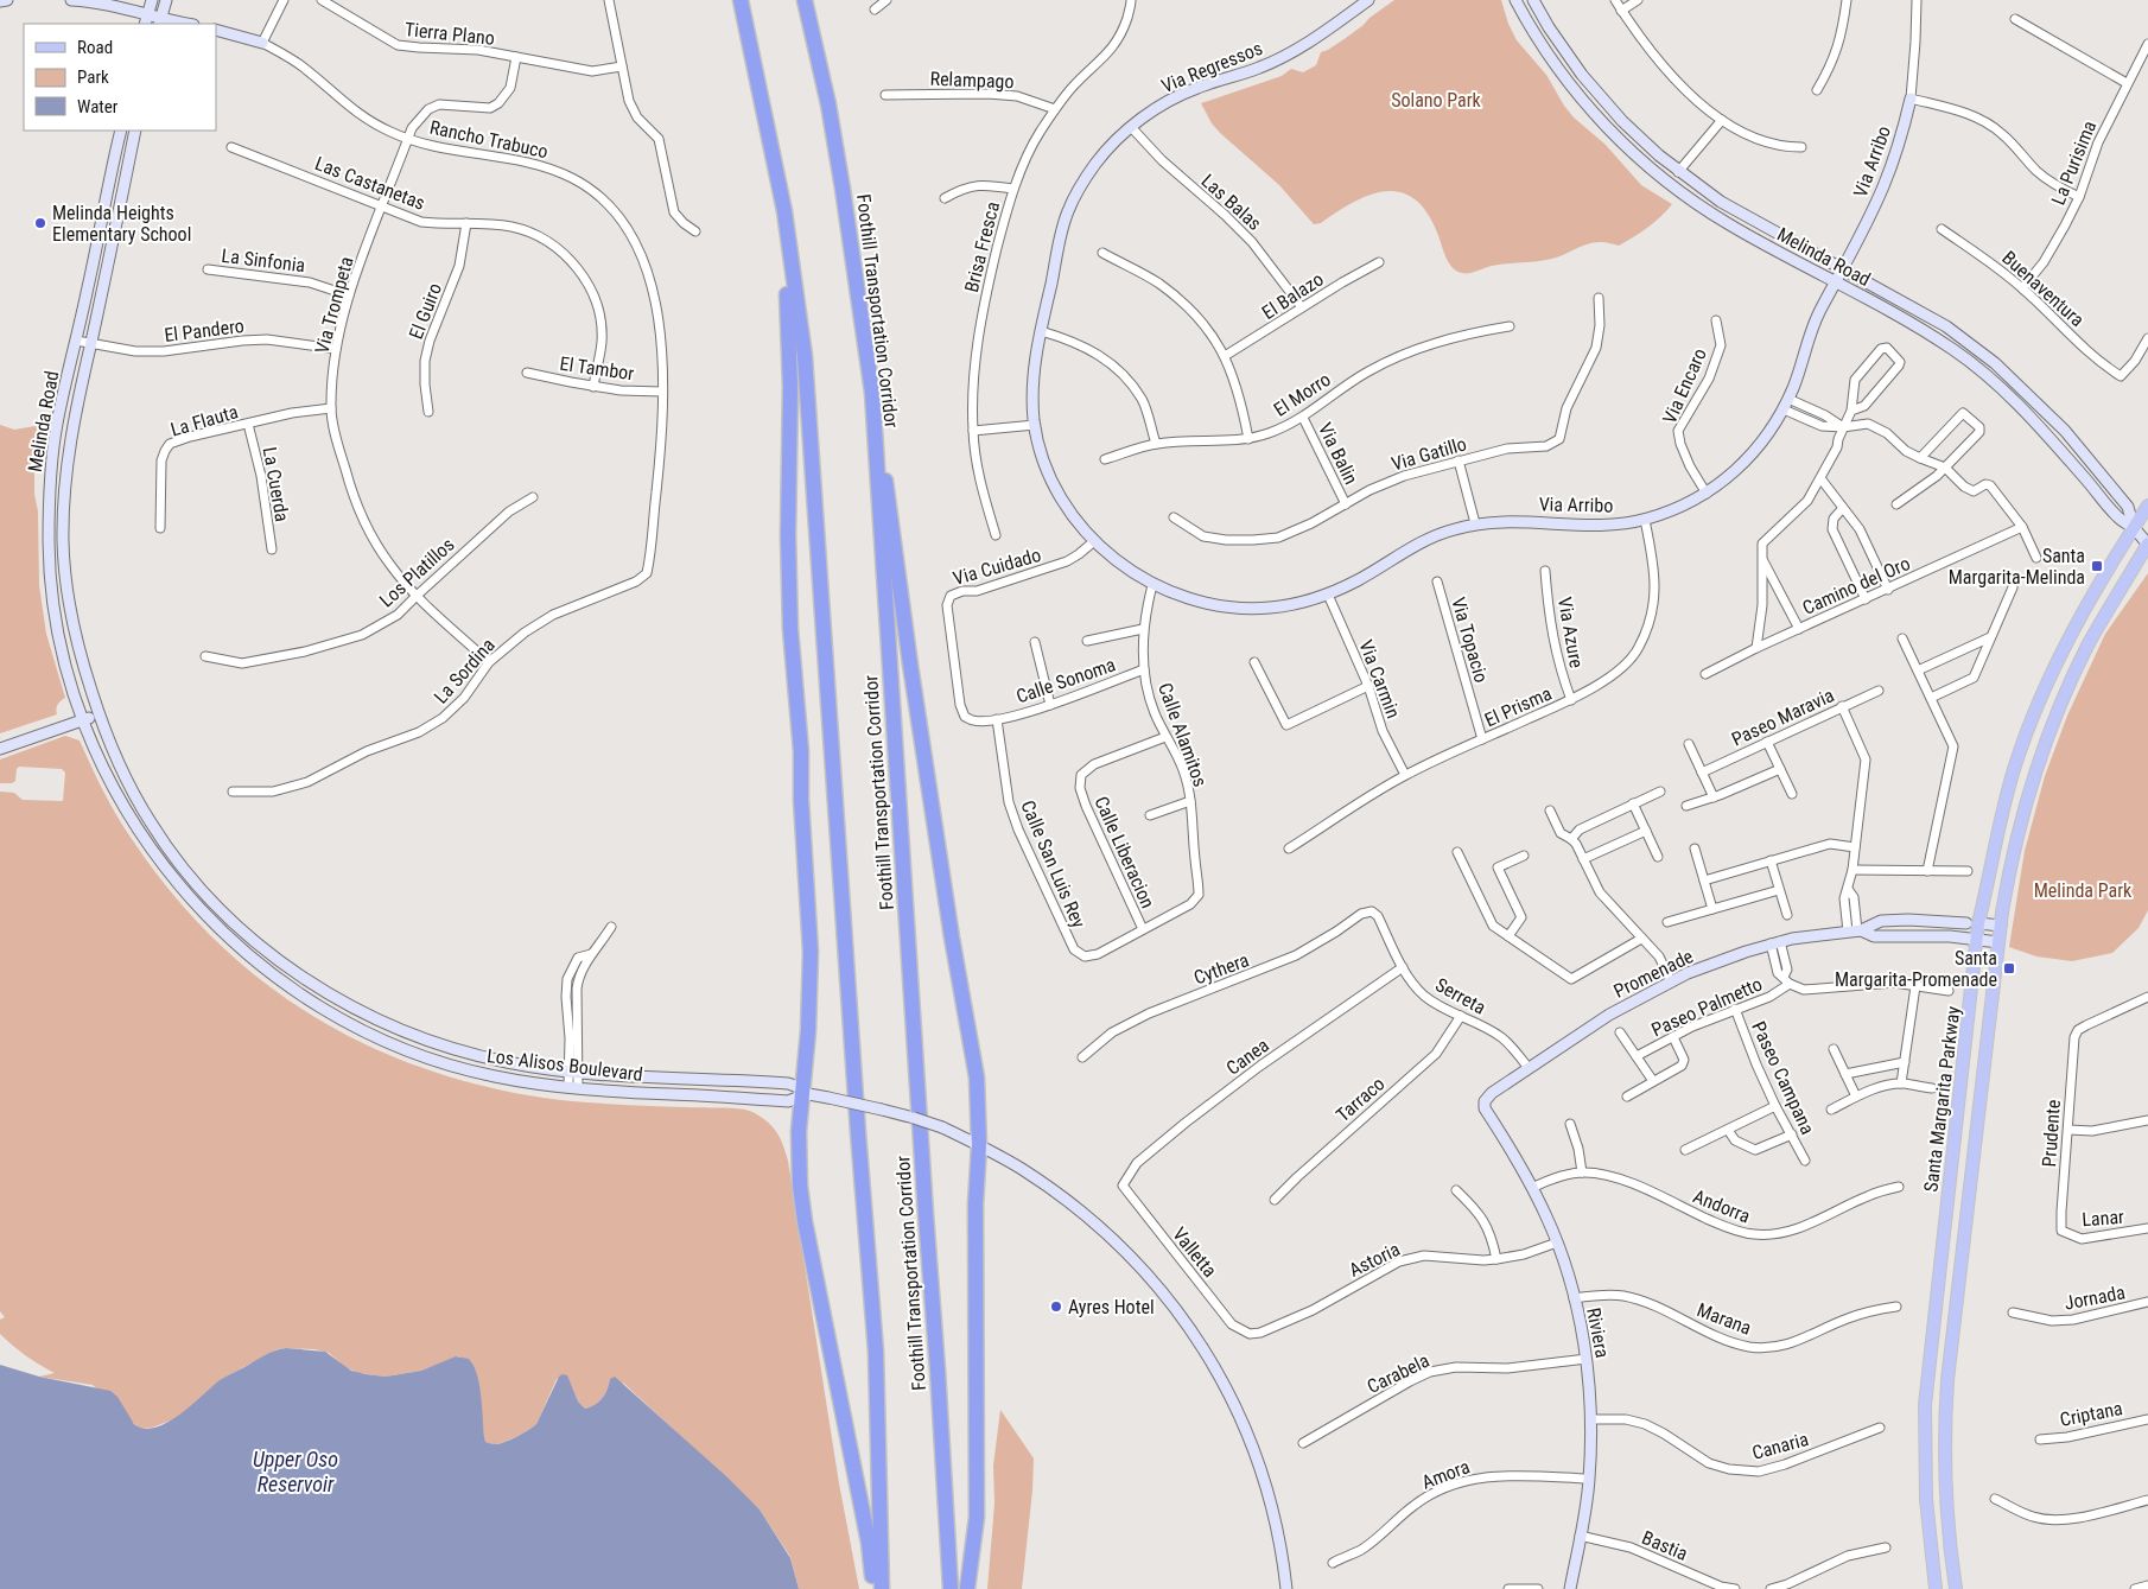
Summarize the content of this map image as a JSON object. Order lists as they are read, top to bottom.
{
  "streets": {
    "highway": ["Foothill Transportation Corridor"],
    "main road": [
      "Via Regressos",
      "Rancho Trabuco",
      "Via Arribo",
      "Melinda Road",
      "Promenade",
      "Los Alisos Boulevard",
      "Santa Margarita Parkway",
      "Riviera"
    ],
    "street": [
      "Tierra Plano",
      "Relampago",
      "La Purisima",
      "Las Castanetas",
      "Las Balas",
      "Brisa Fresca",
      "La Sinfonia",
      "Buenaventura",
      "El Balazo",
      "Via Trompeta",
      "El Guiro",
      "El Pandero",
      "El Tambor",
      "Via Encaro",
      "El Morro",
      "La Flauta",
      "Via Balin",
      "Via Gatillo",
      "La Cuerda",
      "Via Cuidado",
      "Los Platillos",
      "Camino del Oro",
      "Via Azure",
      "Via Topacio",
      "La Sordina",
      "Via Carmin",
      "Calle Sonoma",
      "El Prisma",
      "Paseo Maravia",
      "Calle Alamitos",
      "Calle Liberacion",
      "Calle San Luis Rey",
      "Cythera",
      "Serreta",
      "Paseo Palmetto",
      "Canea",
      "Paseo Campana",
      "Tarraco",
      "Prudente",
      "Andorra",
      "Lanar",
      "Valletta",
      "Astoria",
      "Jornada",
      "Marana",
      "Carabela",
      "Criptana",
      "Canaria",
      "Amora",
      "Bastia"
    ]
  },
  "crossings": [
    ["Tierra Plano", "Via Trompeta"],
    ["Via Regressos", "Via Arribo"],
    ["Via Regressos", "Las Balas"],
    ["Relampago", "Brisa Fresca"],
    ["Rancho Trabuco", "Via Trompeta"],
    ["Rancho Trabuco", "El Tambor"],
    ["Rancho Trabuco", "La Sordina"],
    ["Via Arribo", "Melinda Road"],
    ["Via Arribo", "Via Encaro"],
    ["Via Arribo", "Via Cuidado"],
    ["Via Arribo", "Via Carmin"],
    ["Via Arribo", "El Prisma"],
    ["Via Arribo", "Calle Alamitos"],
    ["La Purisima", "Buenaventura"],
    ["Las Castanetas", "Via Trompeta"],
    ["Las Castanetas", "El Guiro"],
    ["Las Castanetas", "El Tambor"],
    ["Las Balas", "El Balazo"],
    ["Melinda Road", "El Pandero"],
    ["Melinda Road", "Los Alisos Boulevard"],
    ["Melinda Road", "Santa Margarita Parkway"],
    ["La Sinfonia", "Via Trompeta"],
    ["Via Trompeta", "El Pandero"],
    ["Via Trompeta", "La Flauta"],
    ["Via Trompeta", "Los Platillos"],
    ["Via Trompeta", "La Sordina"],
    ["El Morro", "Via Balin"],
    ["La Flauta", "La Cuerda"],
    ["Via Balin", "Via Gatillo"],
    ["Via Cuidado", "Calle Sonoma"],
    ["Via Cuidado", "Calle San Luis Rey"],
    ["Via Azure", "El Prisma"],
    ["Via Topacio", "El Prisma"],
    ["Via Carmin", "El Prisma"],
    ["Calle Sonoma", "Calle Alamitos"],
    ["Calle Sonoma", "Calle San Luis Rey"],
    ["Calle Alamitos", "Calle Liberacion"],
    ["Calle Alamitos", "Calle San Luis Rey"],
    ["Cythera", "Serreta"],
    ["Promenade", "Serreta"],
    ["Promenade", "Paseo Palmetto"],
    ["Promenade", "Santa Margarita Parkway"],
    ["Promenade", "Riviera"],
    ["Serreta", "Canea"],
    ["Serreta", "Tarraco"],
    ["Paseo Palmetto", "Paseo Campana"],
    ["Canea", "Valletta"],
    ["Prudente", "Lanar"],
    ["Andorra", "Riviera"],
    ["Valletta", "Astoria"],
    ["Astoria", "Riviera"],
    ["Marana", "Riviera"],
    ["Riviera", "Carabela"],
    ["Riviera", "Canaria"],
    ["Riviera", "Amora"],
    ["Riviera", "Bastia"]
  ],
  "water": ["Upper Oso Reservoir"],
  "parks": ["Solano Park", "Melinda Park"],
  "places": {
    "other": ["Melinda Heights Elementary School", "Ayres Hotel"],
    "transit": ["Santa Margarita-Melinda", "Santa Margarita-Promenade"]
  },
  "legend": ["Road", "Park", "Water"]
}
